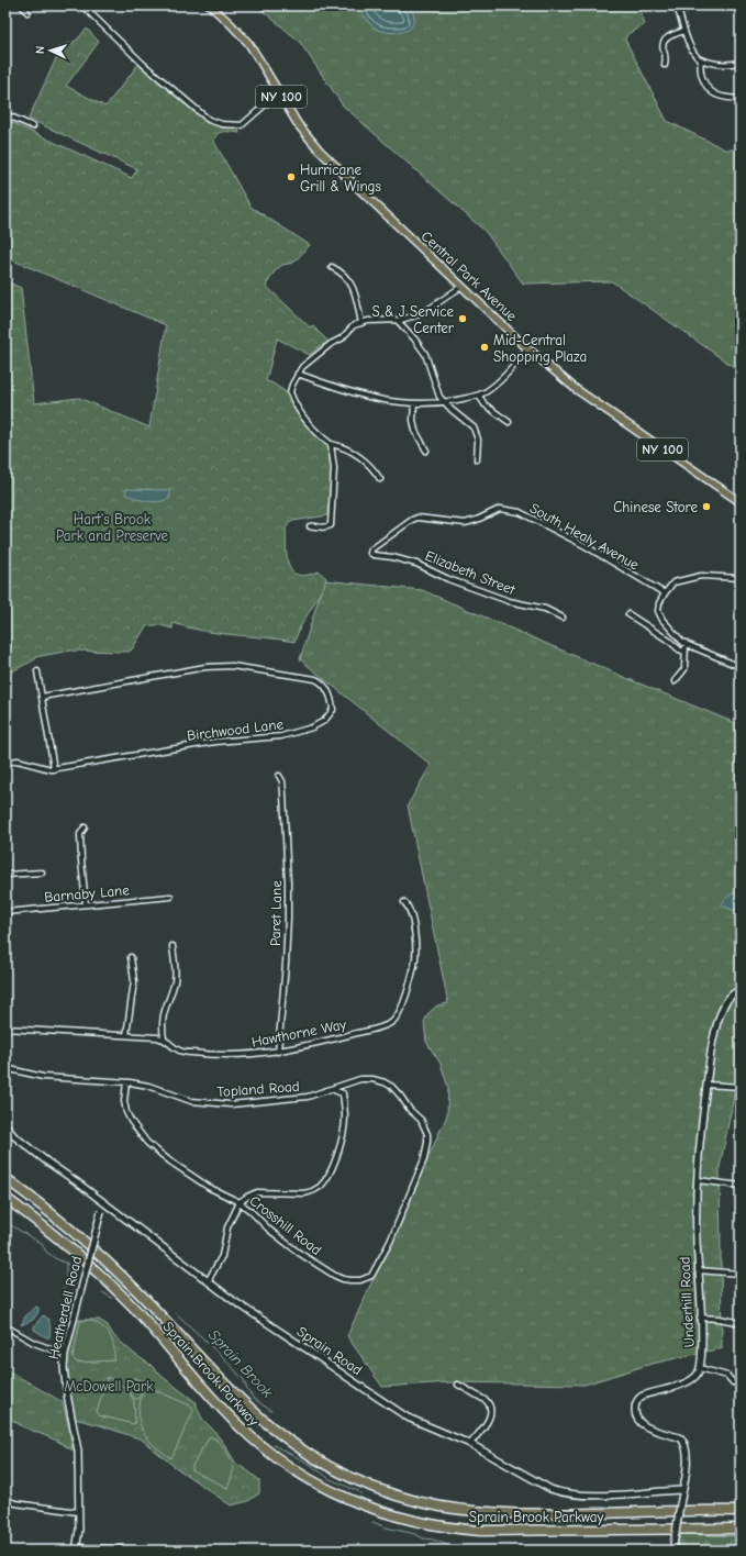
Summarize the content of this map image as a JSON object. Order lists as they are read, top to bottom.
{
  "streets": {
    "highway": ["Sprain Brook Parkway"],
    "main road": ["NY 100", "Central Park Avenue"],
    "street": [
      "South Healy Avenue",
      "Elizabeth Street",
      "Birchwood Lane",
      "Barnaby Lane",
      "Paret Lane",
      "Hawthorne Way",
      "Topland Road",
      "Crosshill Road",
      "Underhill Road",
      "Heatherdell Road",
      "Sprain Road"
    ]
  },
  "crossings": [
    ["NY 100", "Central Park Avenue"],
    ["South Healy Avenue", "Elizabeth Street"],
    ["Paret Lane", "Hawthorne Way"],
    ["Topland Road", "Crosshill Road"],
    ["Underhill Road", "Sprain Road"],
    ["Heatherdell Road", "Sprain Road"]
  ],
  "water": ["Sprain Brook"],
  "parks": ["Hart's Brook Park and Preserve", "McDowell Park"],
  "places": [
    "Hurricane Grill & Wings",
    "S & J Service Center",
    "Mid-Central Shopping Plaza",
    "Chinese Store"
  ],
  "north": "left"
}
